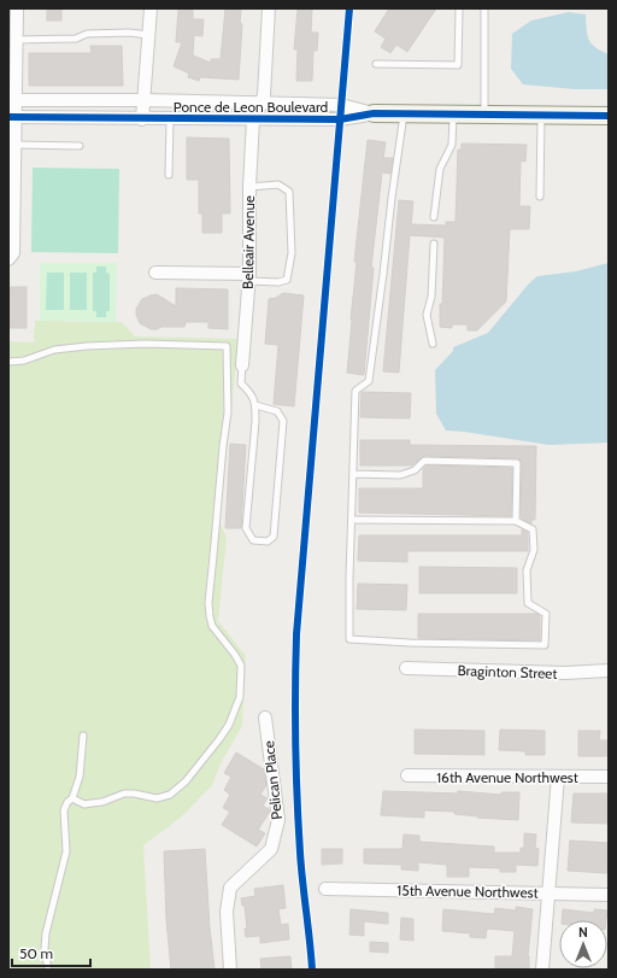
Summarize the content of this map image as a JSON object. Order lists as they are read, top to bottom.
{
  "streets": {
    "street": [
      "Ponce de Leon Boulevard",
      "Belleair Avenue",
      "Braginton Street",
      "16th Avenue Northwest",
      "Pelican Place",
      "15th Avenue Northwest"
    ]
  },
  "crossings": [
    ["Ponce de Leon Boulevard", "Belleair Avenue"]
  ],
  "scale_bar": "50 m",
  "north": "top"
}
